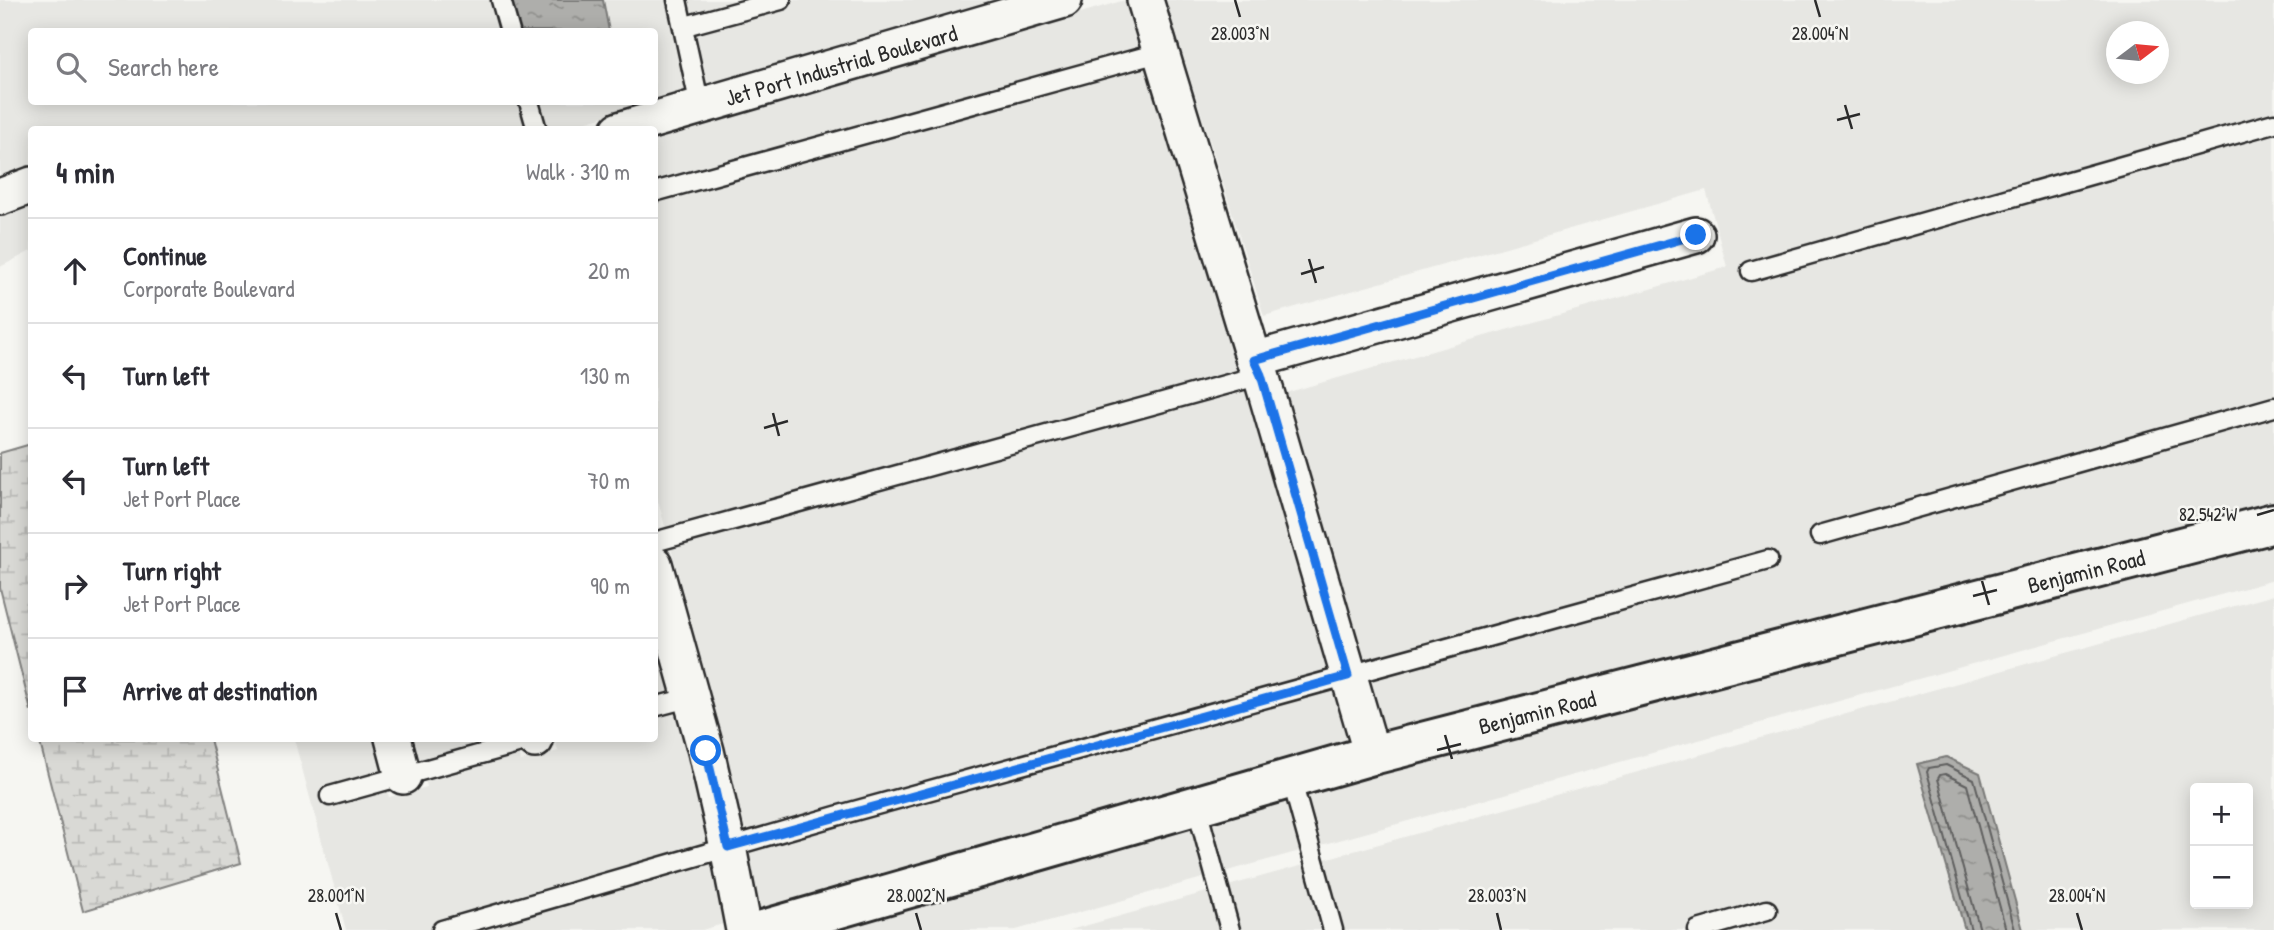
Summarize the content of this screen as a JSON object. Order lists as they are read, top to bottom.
{
  "streets": {
    "street": ["Jet Port Industrial Boulevard", "Benjamin Road"]
  },
  "north": "right",
  "page": {
    "search": "Search here",
    "heading": ["4 min", "Walk · 310 m"],
    "list": [
      ["Continue", "Corporate Boulevard", "20 m"],
      ["Turn left", "130 m"],
      ["Turn left", "Jet Port Place", "70 m"],
      ["Turn right", "Jet Port Place", "90 m"],
      "Arrive at destination"
    ],
    "map_buttons": ["+", "−"]
  },
  "coordinates": [
    "28.003°N",
    "28.004°N",
    "82.542°W",
    "28.001°N",
    "28.002°N"
  ]
}
